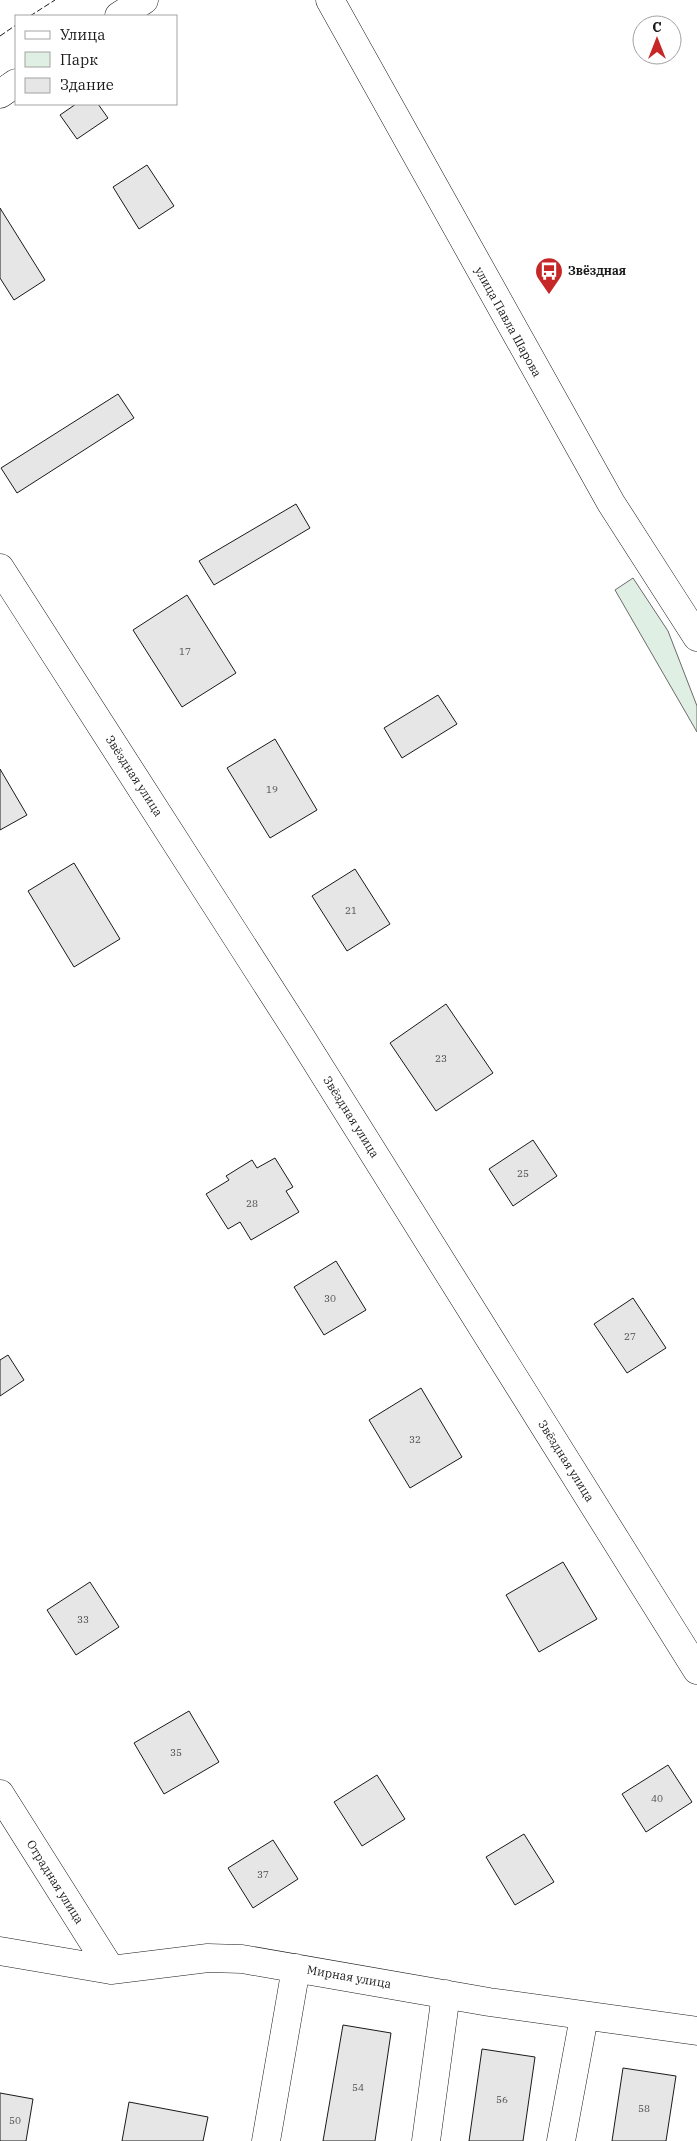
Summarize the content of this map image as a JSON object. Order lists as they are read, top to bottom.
{
  "streets": {
    "street": [
      "улица Павла Шарова",
      "Звёздная улица",
      "Отрадная улица",
      "Мирная улица"
    ]
  },
  "crossings": [
    ["Отрадная улица", "Мирная улица"]
  ],
  "places": {
    "bus stop": ["Звёздная"]
  },
  "house_numbers": [
    "17",
    "19",
    "21",
    "23",
    "25",
    "28",
    "30",
    "27",
    "32",
    "33",
    "35",
    "40",
    "37",
    "54",
    "56",
    "58",
    "50"
  ],
  "legend": ["Улица", "Парк", "Здание"],
  "north": "top"
}
